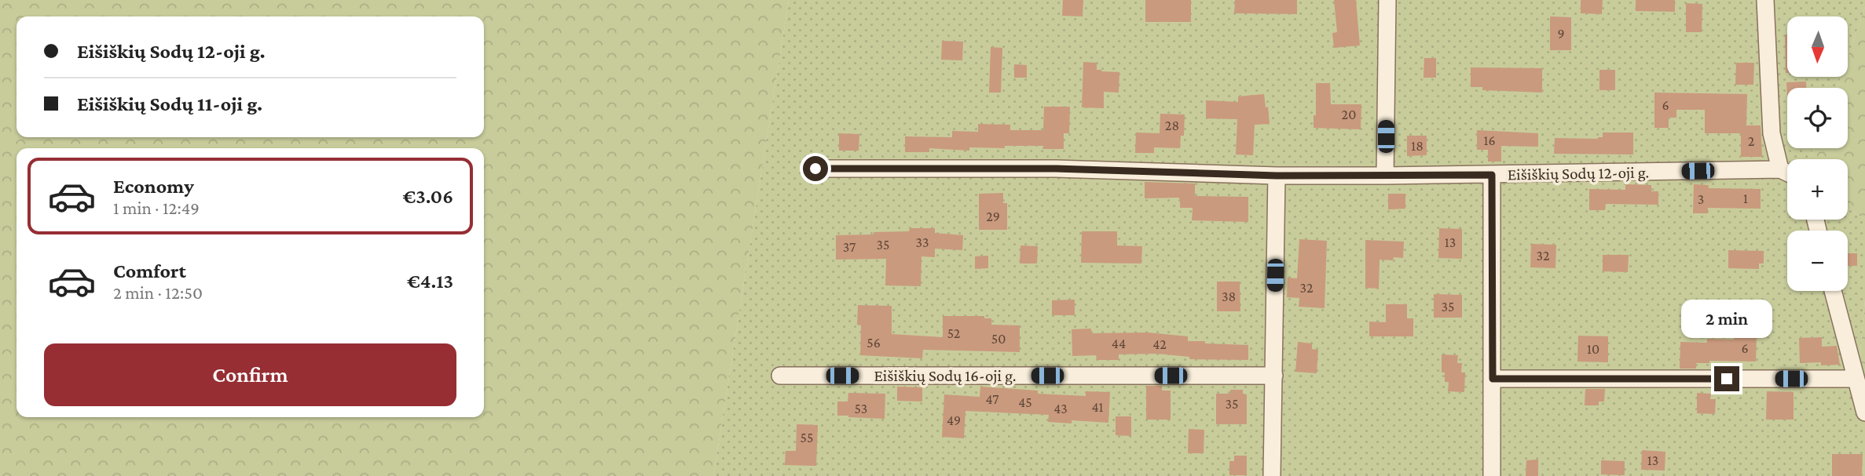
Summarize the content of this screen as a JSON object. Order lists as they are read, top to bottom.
{
  "streets": {
    "street": ["Eišiškių Sodų 12-oji g.", "Eišiškių Sodų 16-oji g."]
  },
  "house_numbers": [
    "9",
    "6",
    "20",
    "28",
    "16",
    "2",
    "18",
    "1",
    "3",
    "29",
    "33",
    "13",
    "35",
    "37",
    "32",
    "32",
    "38",
    "35",
    "52",
    "50",
    "56",
    "44",
    "42",
    "6",
    "10",
    "47",
    "45",
    "35",
    "41",
    "53",
    "43",
    "49",
    "55",
    "13"
  ],
  "north": "bottom",
  "page": {
    "map_buttons": ["+", "−"],
    "banner": ["Eišiškių Sodų 12-oji g.", "Eišiškių Sodų 11-oji g."],
    "list": [
      {
        "name": "Economy",
        "note": "1 min · 12:49",
        "value": "€3.06"
      },
      {
        "name": "Comfort",
        "note": "2 min · 12:50",
        "value": "€4.13"
      }
    ],
    "bubble": "2 min",
    "buttons": "Confirm"
  }
}
